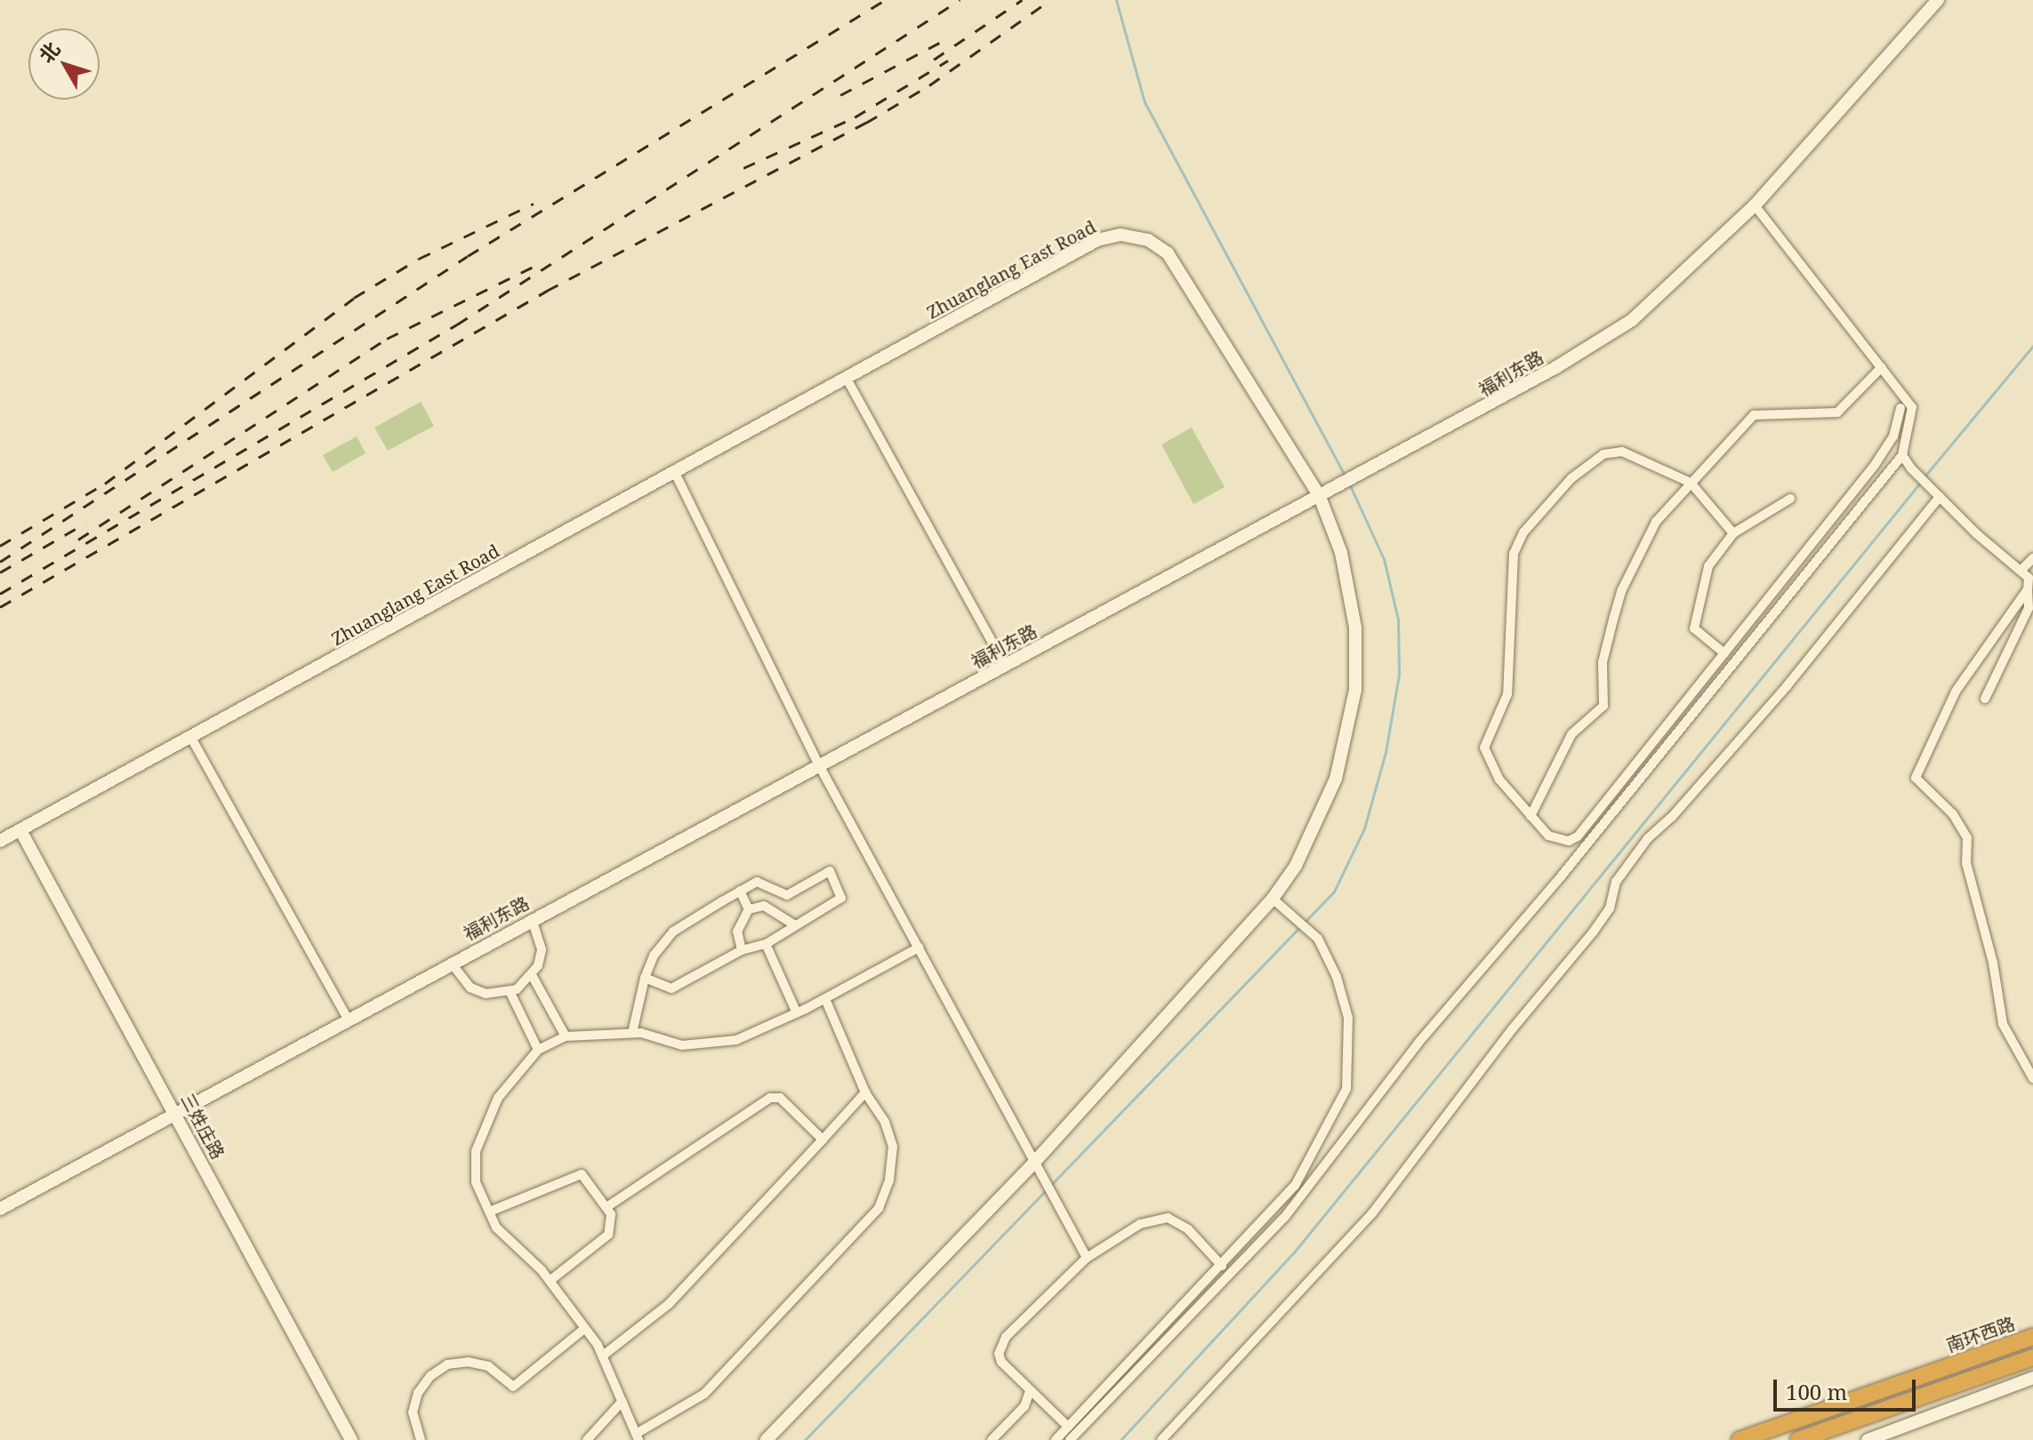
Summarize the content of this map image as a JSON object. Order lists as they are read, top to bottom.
{
  "streets": {
    "highway": ["南环西路"],
    "street": ["Zhuanglang East Road", "福利东路", "三姓庄路"]
  },
  "crossings": [
    ["Zhuanglang East Road", "福利东路"],
    ["Zhuanglang East Road", "三姓庄路"],
    ["福利东路", "三姓庄路"]
  ],
  "scale_bar": "100 m",
  "north": "top left"
}
